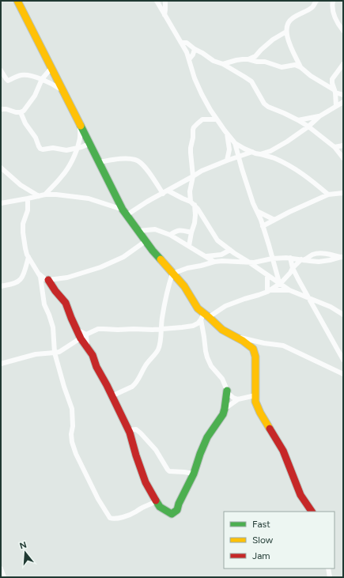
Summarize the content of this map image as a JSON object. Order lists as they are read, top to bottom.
{
  "legend": ["Fast", "Slow", "Jam"],
  "north": "top"
}
